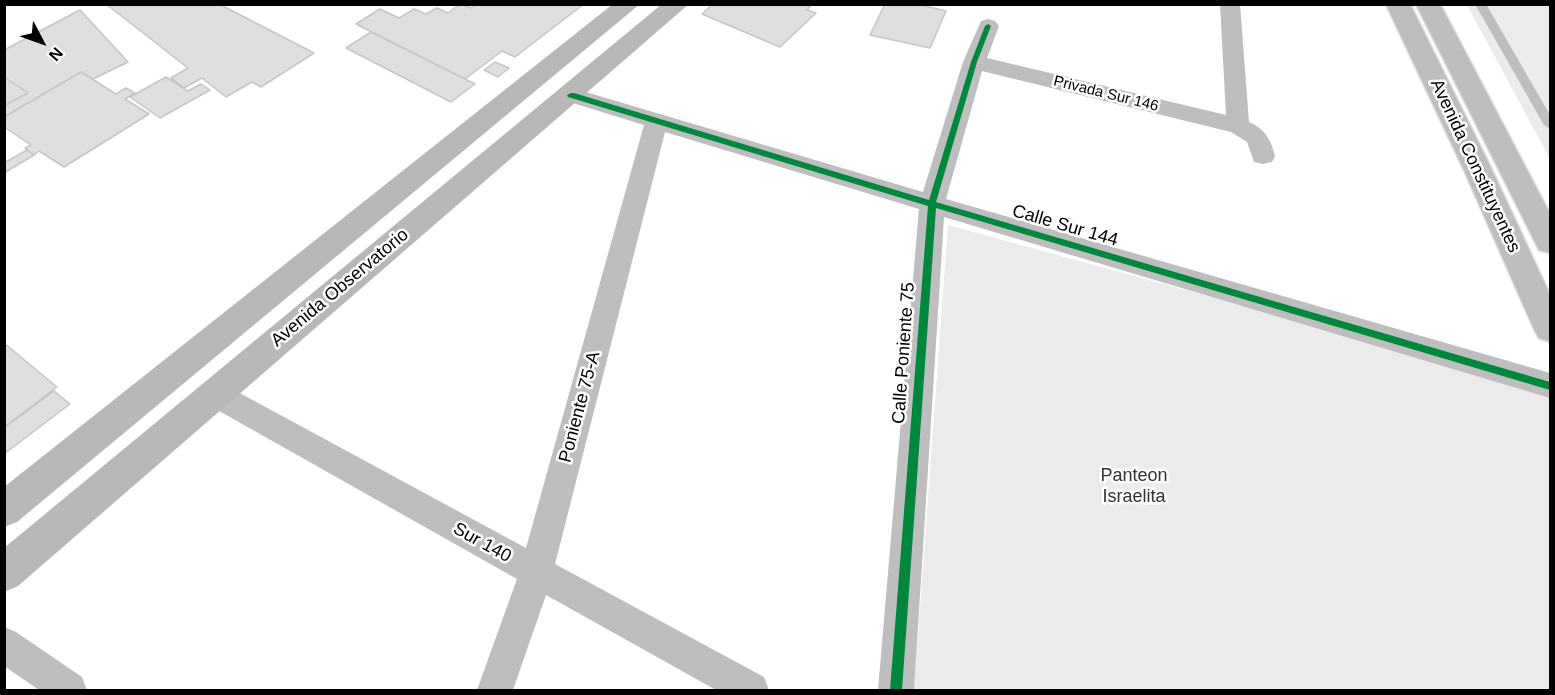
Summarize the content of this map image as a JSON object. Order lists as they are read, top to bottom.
{
  "streets": {
    "highway": ["Avenida Constituyentes"],
    "main road": ["Avenida Observatorio"],
    "street": [
      "Privada Sur 146",
      "Calle Sur 144",
      "Calle Poniente 75",
      "Poniente 75-A",
      "Sur 140"
    ]
  },
  "crossings": [
    ["Privada Sur 146", "Calle Poniente 75"],
    ["Calle Sur 144", "Avenida Observatorio"],
    ["Calle Sur 144", "Calle Poniente 75"],
    ["Calle Sur 144", "Poniente 75-A"],
    ["Avenida Observatorio", "Sur 140"],
    ["Poniente 75-A", "Sur 140"]
  ],
  "parks": ["Panteon Israelita"],
  "north": "bottom right"
}
